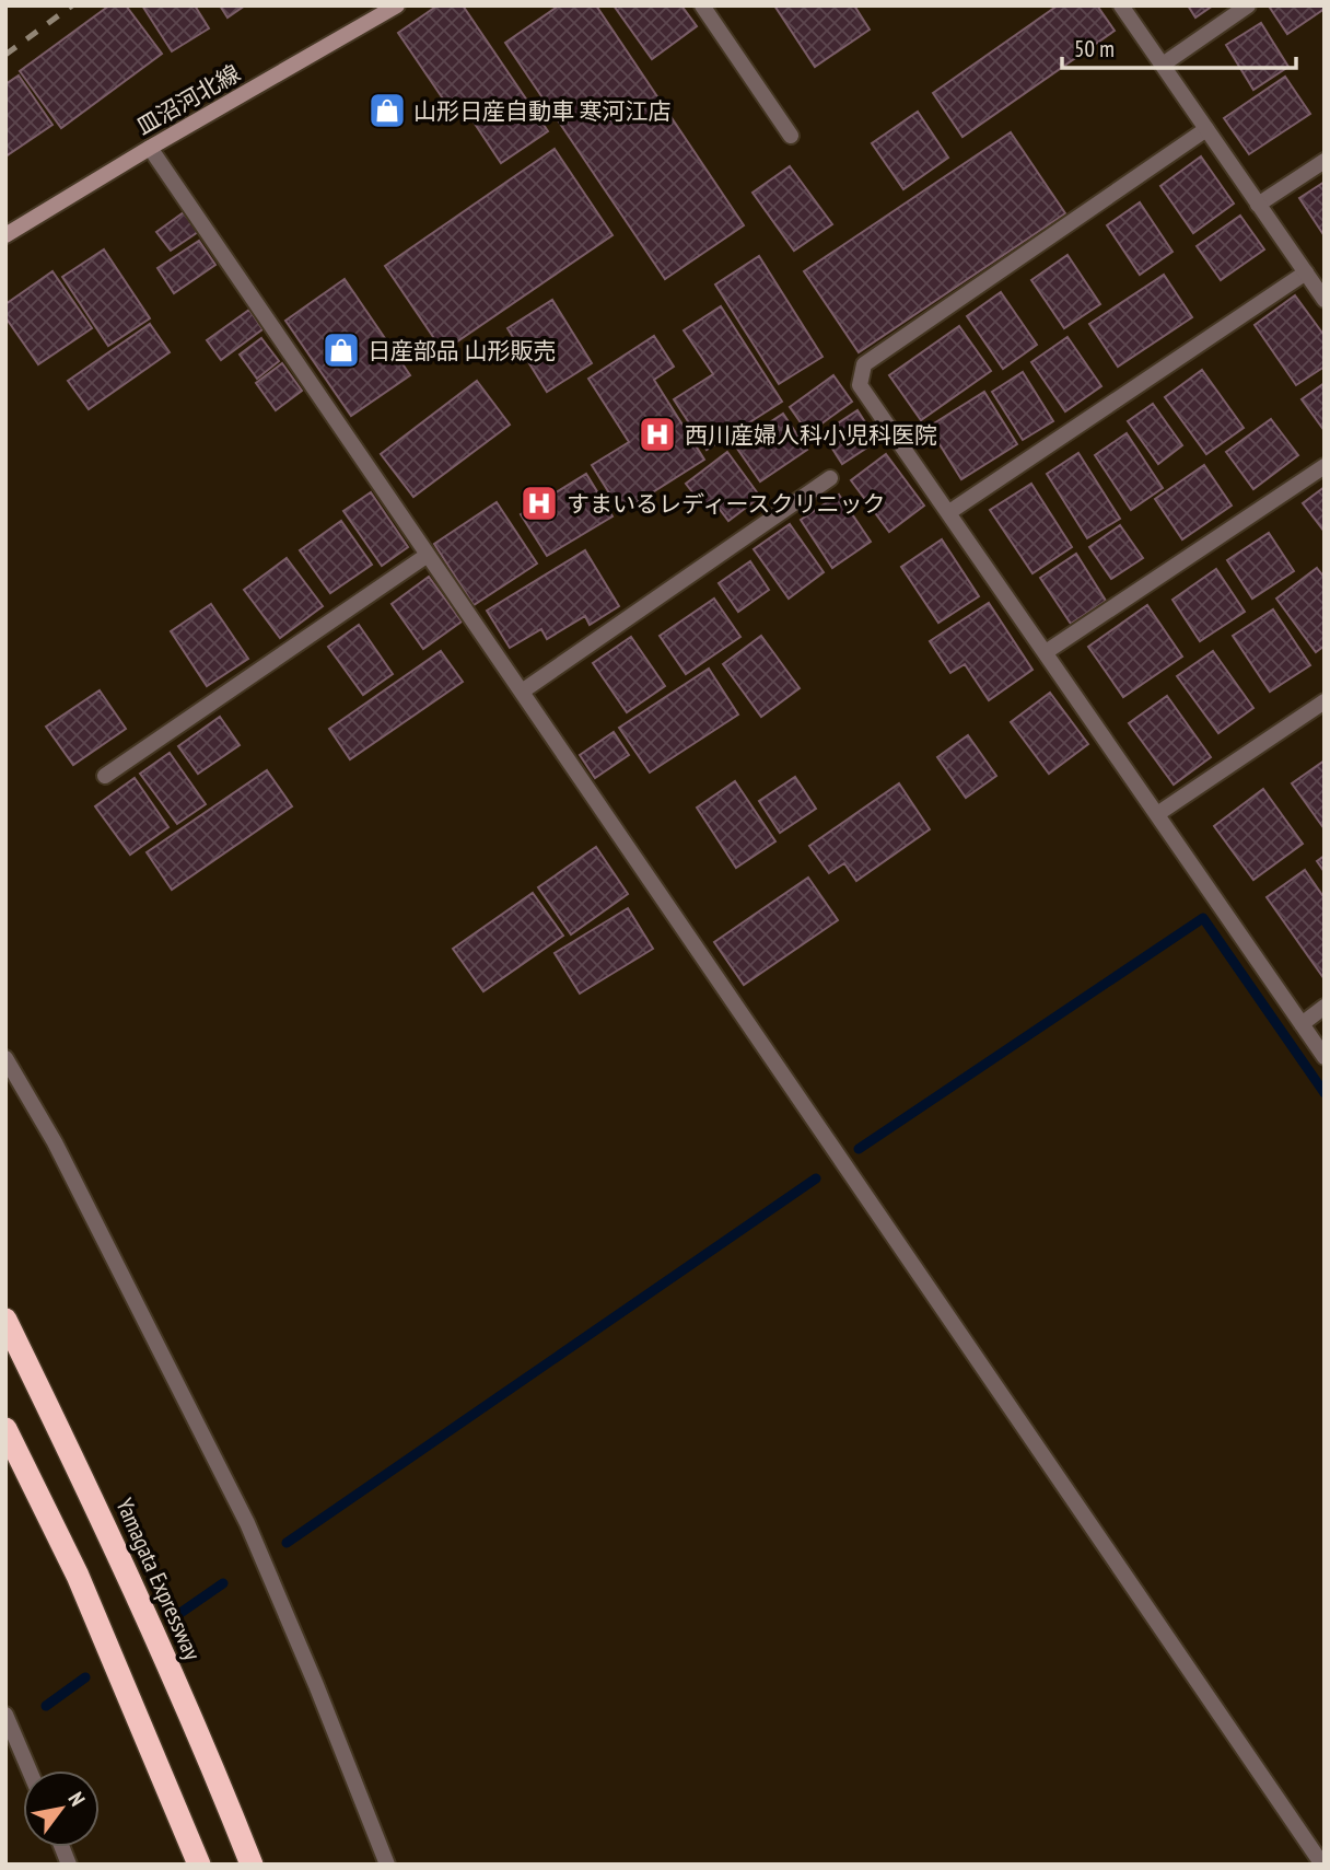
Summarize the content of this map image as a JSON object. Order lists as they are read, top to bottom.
{
  "streets": {
    "highway": ["Yamagata Expressway"],
    "main road": ["皿沼河北線"]
  },
  "places": {
    "shop": ["山形日産自動車 寒河江店", "日産部品 山形販売"],
    "hospital": ["西川産婦人科小児科医院", "すまいるレディースクリニック"]
  },
  "scale_bar": "50 m",
  "north": "top right"
}
